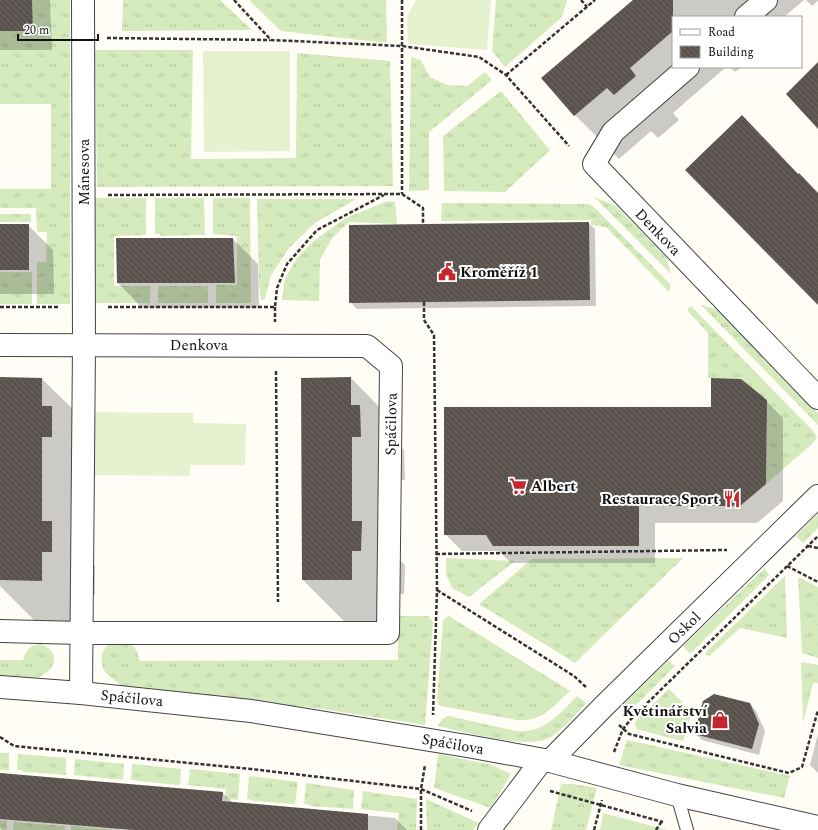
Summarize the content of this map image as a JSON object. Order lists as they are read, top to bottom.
{
  "streets": {
    "street": [
      "Mánesova",
      "Denkova",
      "Spáčilova",
      "Oskol"
    ]
  },
  "crossings": [
    ["Mánesova", "Denkova"],
    ["Mánesova", "Spáčilova"],
    ["Denkova", "Spáčilova"],
    ["Spáčilova", "Oskol"]
  ],
  "places": {
    "public building": ["Kroměříž 1"],
    "supermarket": ["Albert"],
    "restaurant": ["Restaurace Sport"],
    "shop": ["Květinářství Salvia"]
  },
  "legend": ["Road", "Building"],
  "scale_bar": "20 m"
}
